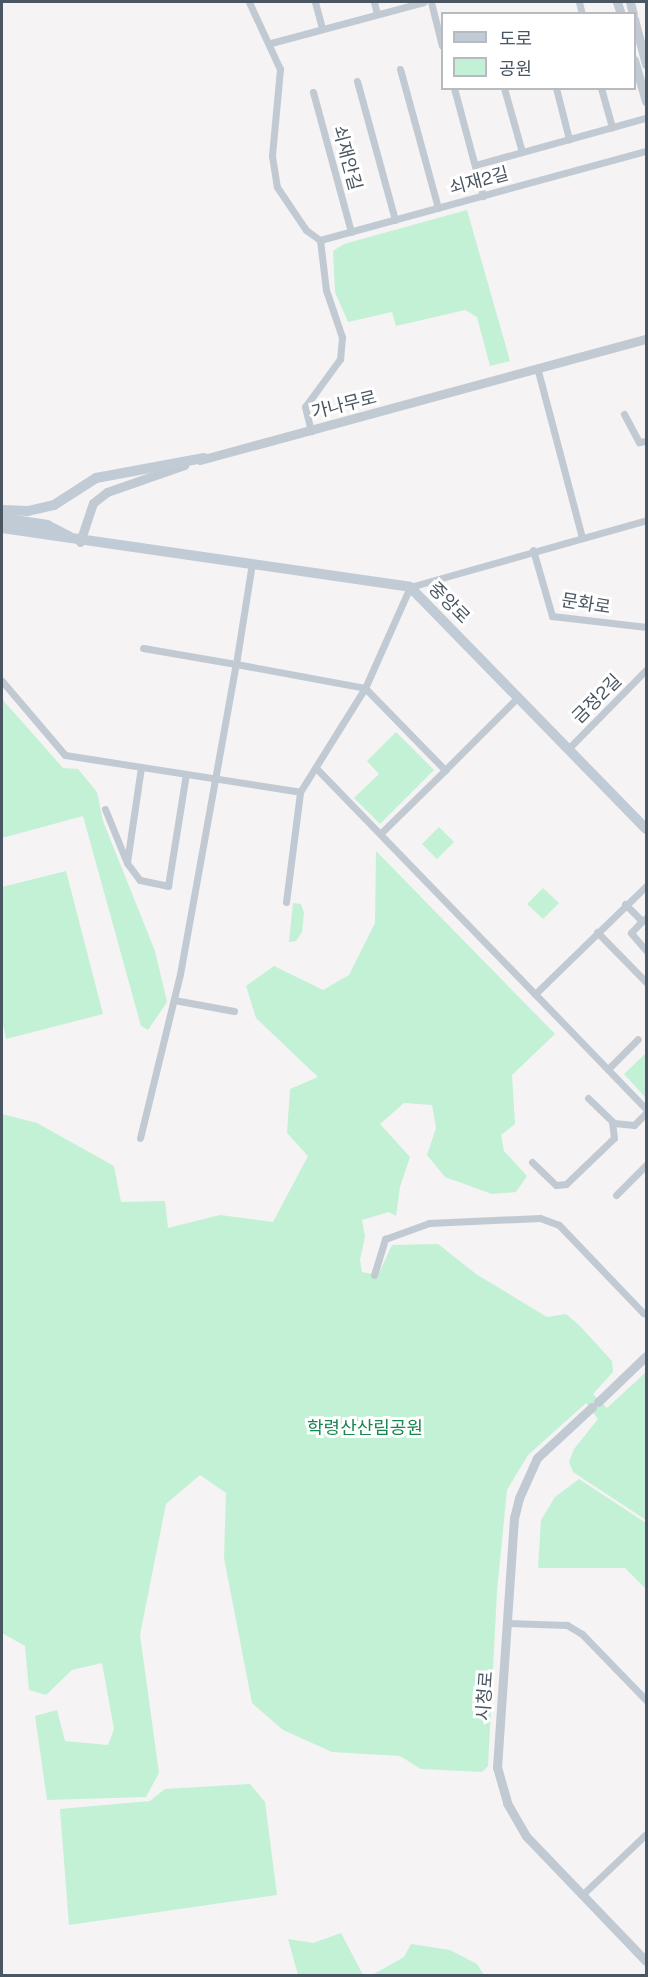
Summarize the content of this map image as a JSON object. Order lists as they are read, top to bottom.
{
  "streets": {
    "main road": ["중앙로"],
    "street": [
      "쇠재안길",
      "쇠재2길",
      "가나무로",
      "문화로",
      "금정2길",
      "시청로"
    ]
  },
  "crossings": [
    ["쇠재안길", "쇠재2길"],
    ["가나무로", "중앙로"],
    ["중앙로", "금정2길"]
  ],
  "parks": ["학령산산림공원"],
  "legend": ["도로", "공원"]
}
